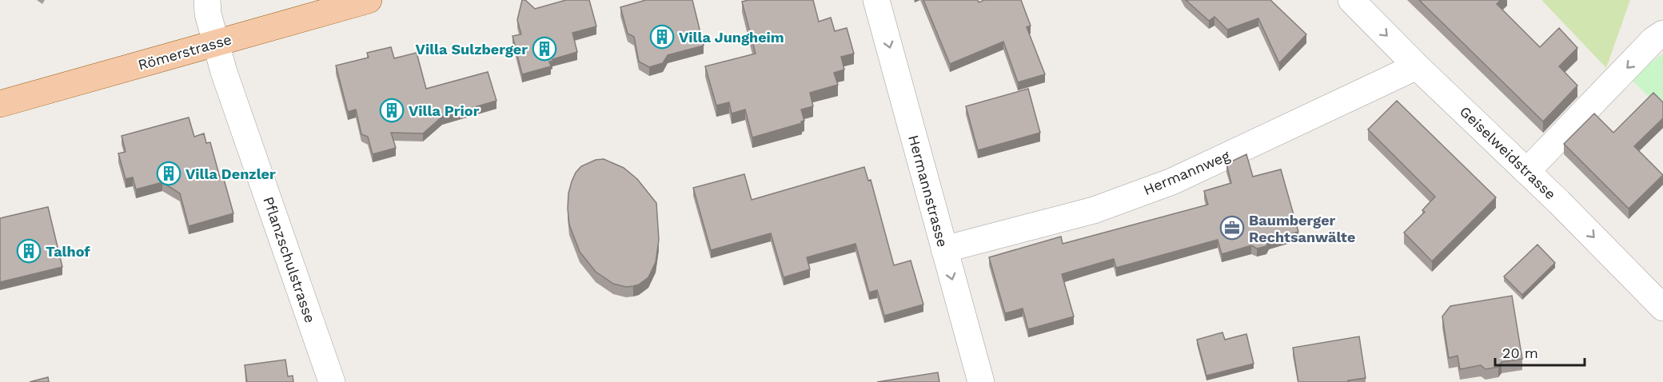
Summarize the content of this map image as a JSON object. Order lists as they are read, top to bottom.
{
  "streets": {
    "main road": ["Römerstrasse"],
    "street": [
      "Geiselweidstrasse",
      "Hermannweg",
      "Hermannstrasse",
      "Pflanzschulstrasse"
    ]
  },
  "crossings": [
    ["Römerstrasse", "Pflanzschulstrasse"],
    ["Geiselweidstrasse", "Hermannweg"],
    ["Hermannweg", "Hermannstrasse"]
  ],
  "one_way": ["Geiselweidstrasse", "Hermannstrasse"],
  "places": {
    "building": [
      "Villa Jungheim",
      "Villa Sulzberger",
      "Villa Prior",
      "Villa Denzler",
      "Talhof"
    ],
    "office": ["Baumberger Rechtsanwälte"]
  },
  "scale_bar": "20 m"
}
